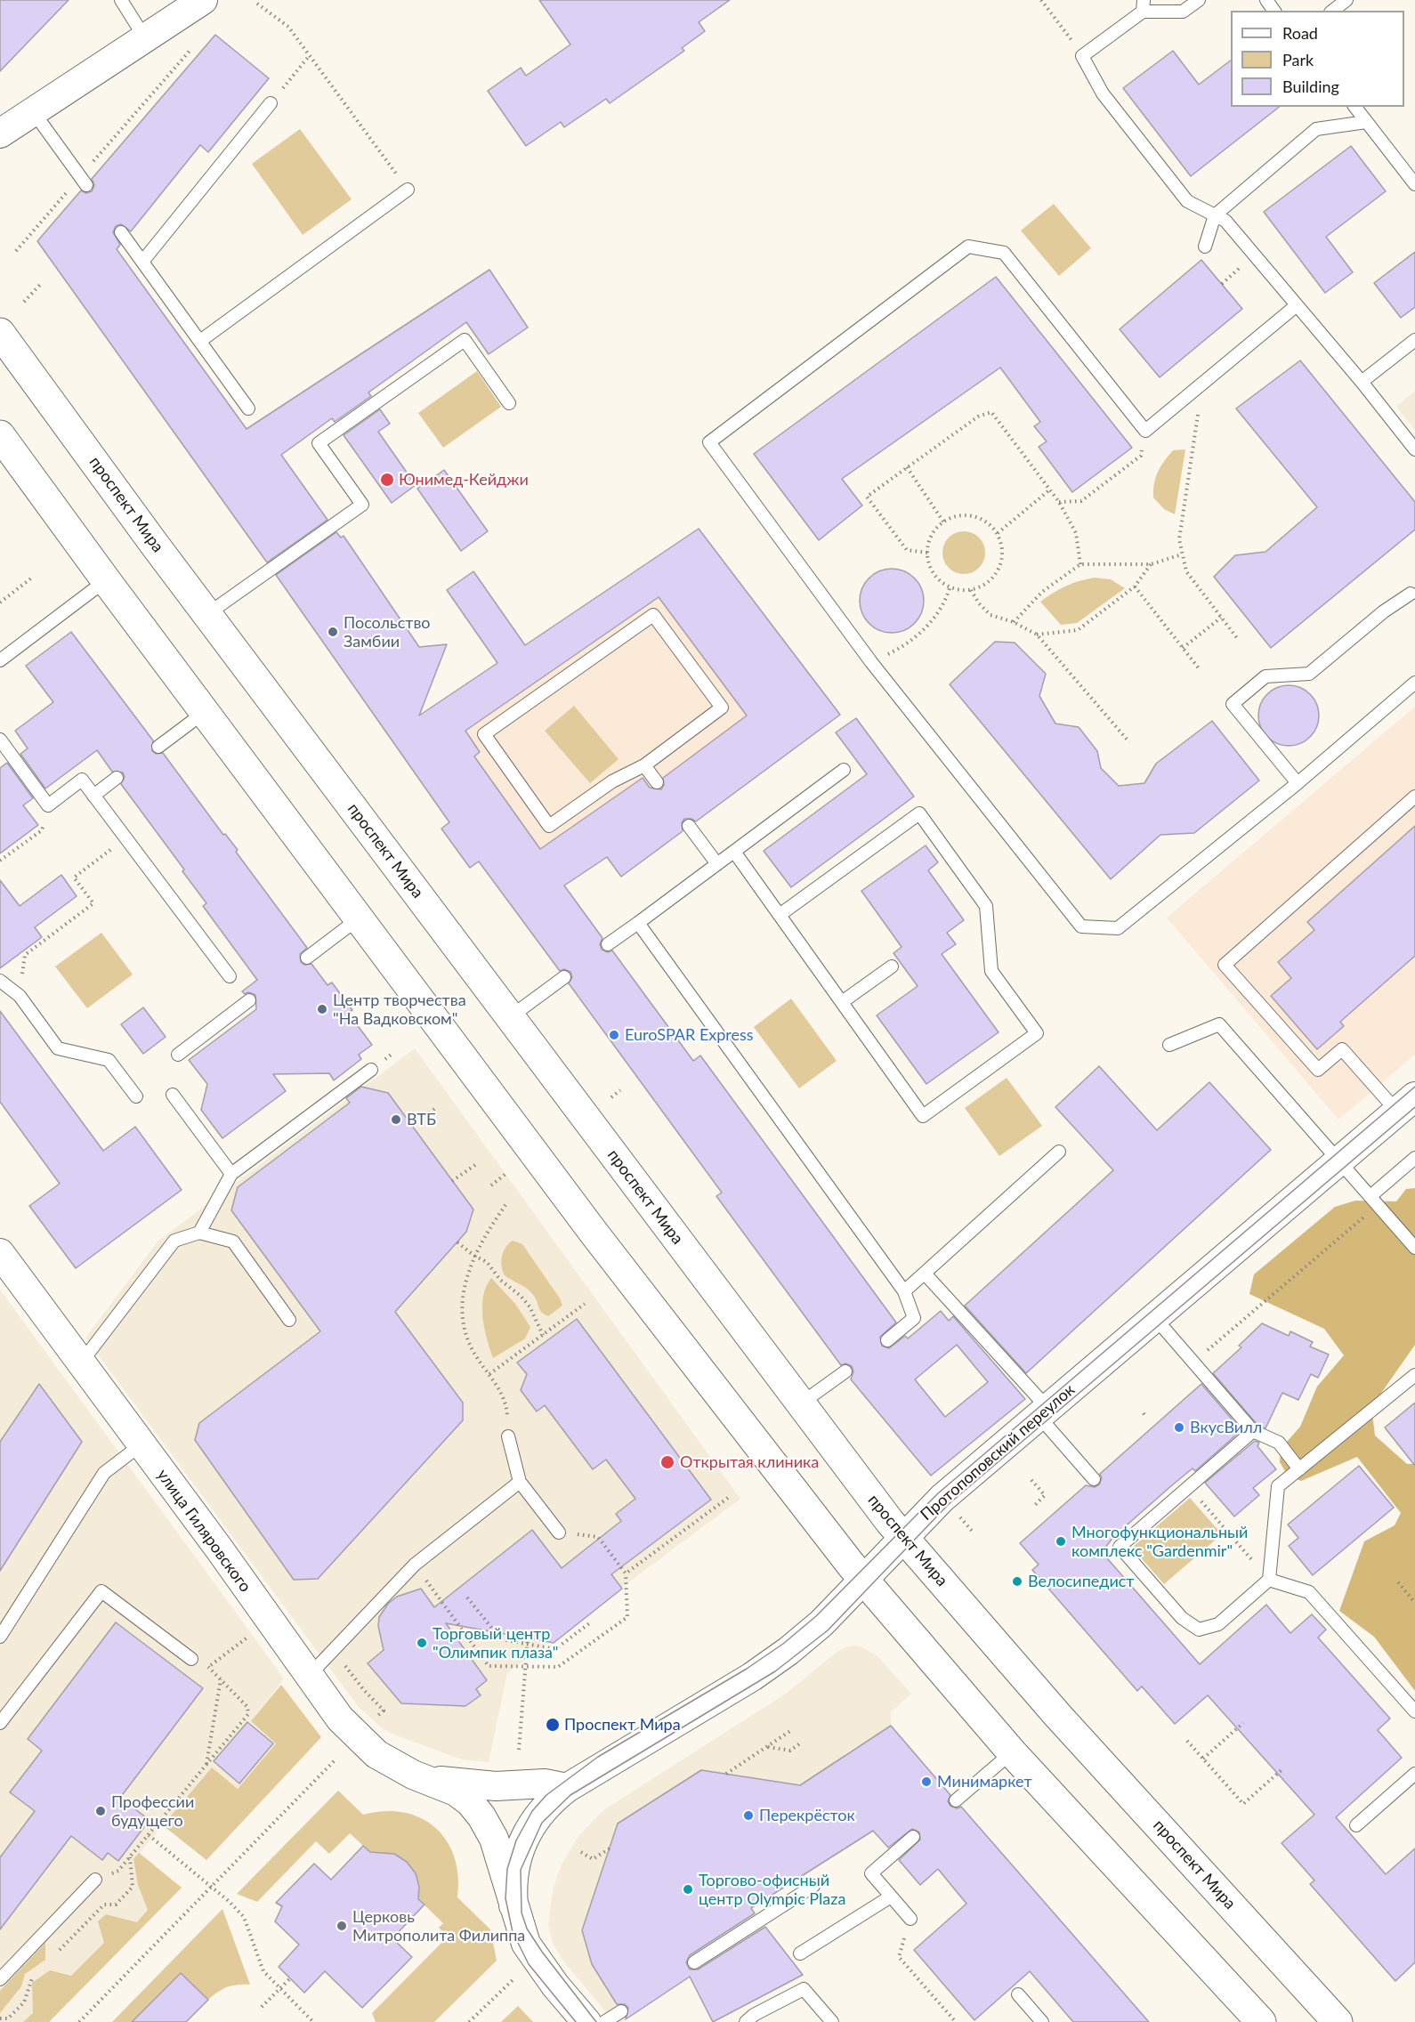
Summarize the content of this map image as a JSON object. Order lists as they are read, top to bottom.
{
  "streets": {
    "main road": ["проспект Мира"],
    "street": ["Протопоповский переулок", "улица Гиляровского"]
  },
  "crossings": [
    ["проспект Мира", "Протопоповский переулок"],
    ["Протопоповский переулок", "улица Гиляровского"]
  ],
  "places": [
    "Юнимед-Кейджи",
    "Посольство Замбии",
    "Центр творчества \"На Вадковском\"",
    "EuroSPAR Express",
    "ВТБ",
    "ВкусВилл",
    "Открытая клиника",
    "Многофункциональный комплекс \"Gardenmir\"",
    "Велосипедист",
    "Торговый центр \"Олимпик плаза\"",
    "Проспект Мира",
    "Минимаркет",
    "Профессии будущего",
    "Перекрёсток",
    "Торгово-офисный центр Olympic Plaza",
    "Церковь Митрополита Филиппа"
  ],
  "legend": ["Road", "Park", "Building"]
}
